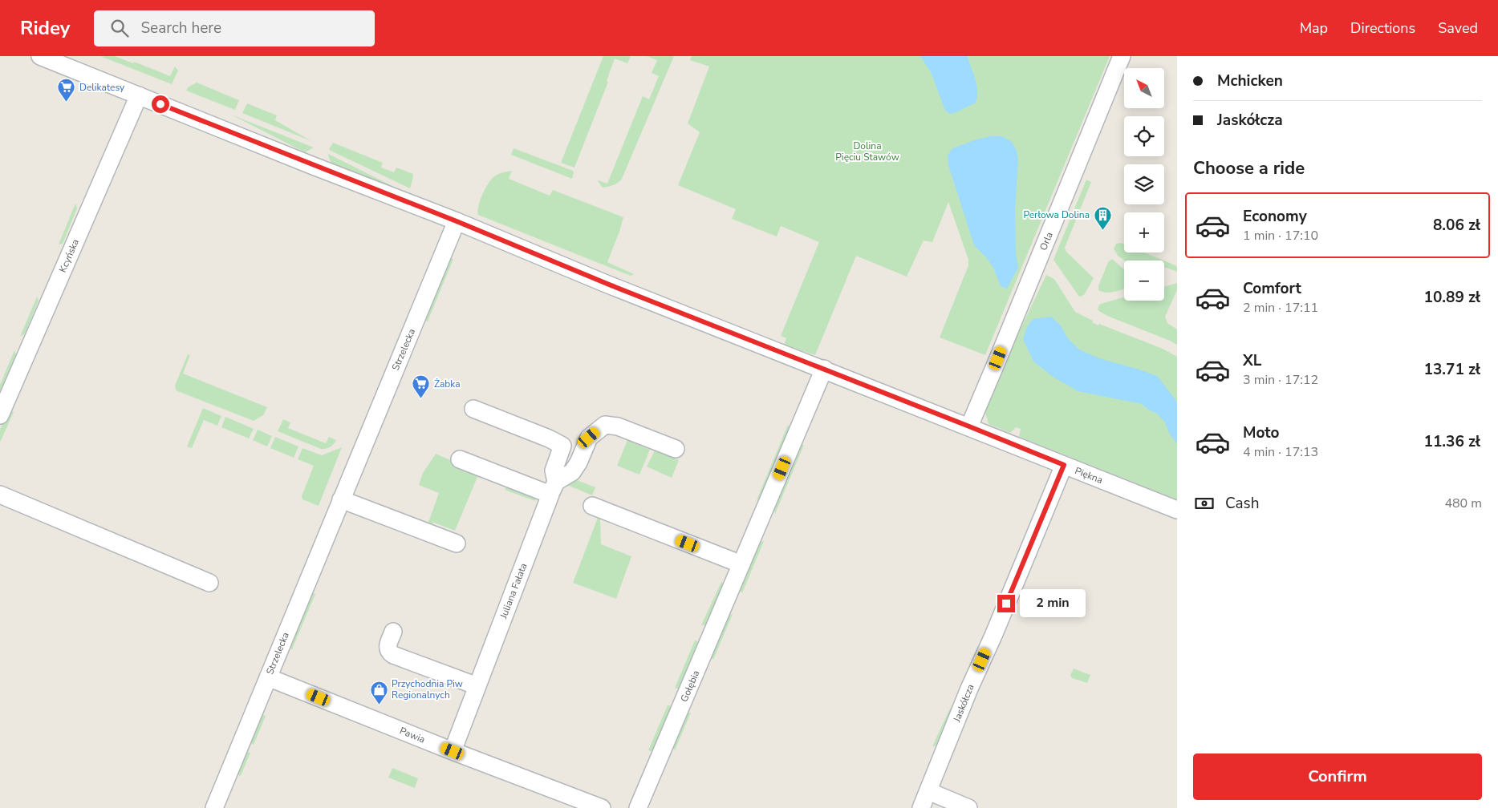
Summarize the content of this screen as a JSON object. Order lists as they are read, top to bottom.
{
  "streets": {
    "street": [
      "Orla",
      "Kcyńska",
      "Strzelecka",
      "Piękna",
      "Juliana Fałata",
      "Gołębia",
      "Jaskółcza",
      "Pawia"
    ]
  },
  "crossings": [
    ["Orla", "Piękna"],
    ["Kcyńska", "Piękna"],
    ["Strzelecka", "Piękna"],
    ["Strzelecka", "Pawia"],
    ["Piękna", "Gołębia"],
    ["Piękna", "Jaskółcza"],
    ["Juliana Fałata", "Pawia"]
  ],
  "parks": ["Dolina Pięciu Stawów"],
  "places": {
    "supermarket": ["Delikatesy", "Żabka"],
    "building": ["Perłowa Dolina"],
    "shop": ["Przychodnia Piw Regionalnych"]
  },
  "north": "top left",
  "page": {
    "header": "Ridey",
    "search": "Search here",
    "nav": ["Map", "Directions", "Saved"],
    "banner": ["Mchicken", "Jaskółcza"],
    "map_buttons": ["+", "−"],
    "heading": "Choose a ride",
    "list": [
      {
        "name": "Economy",
        "note": "1 min · 17:10",
        "value": "8.06 zł"
      },
      {
        "name": "Comfort",
        "note": "2 min · 17:11",
        "value": "10.89 zł"
      },
      {
        "name": "XL",
        "note": "3 min · 17:12",
        "value": "13.71 zł"
      },
      {
        "name": "Moto",
        "note": "4 min · 17:13",
        "value": "11.36 zł"
      }
    ],
    "pay": ["Cash", "480 m"],
    "bubble": "2 min",
    "buttons": "Confirm"
  }
}
